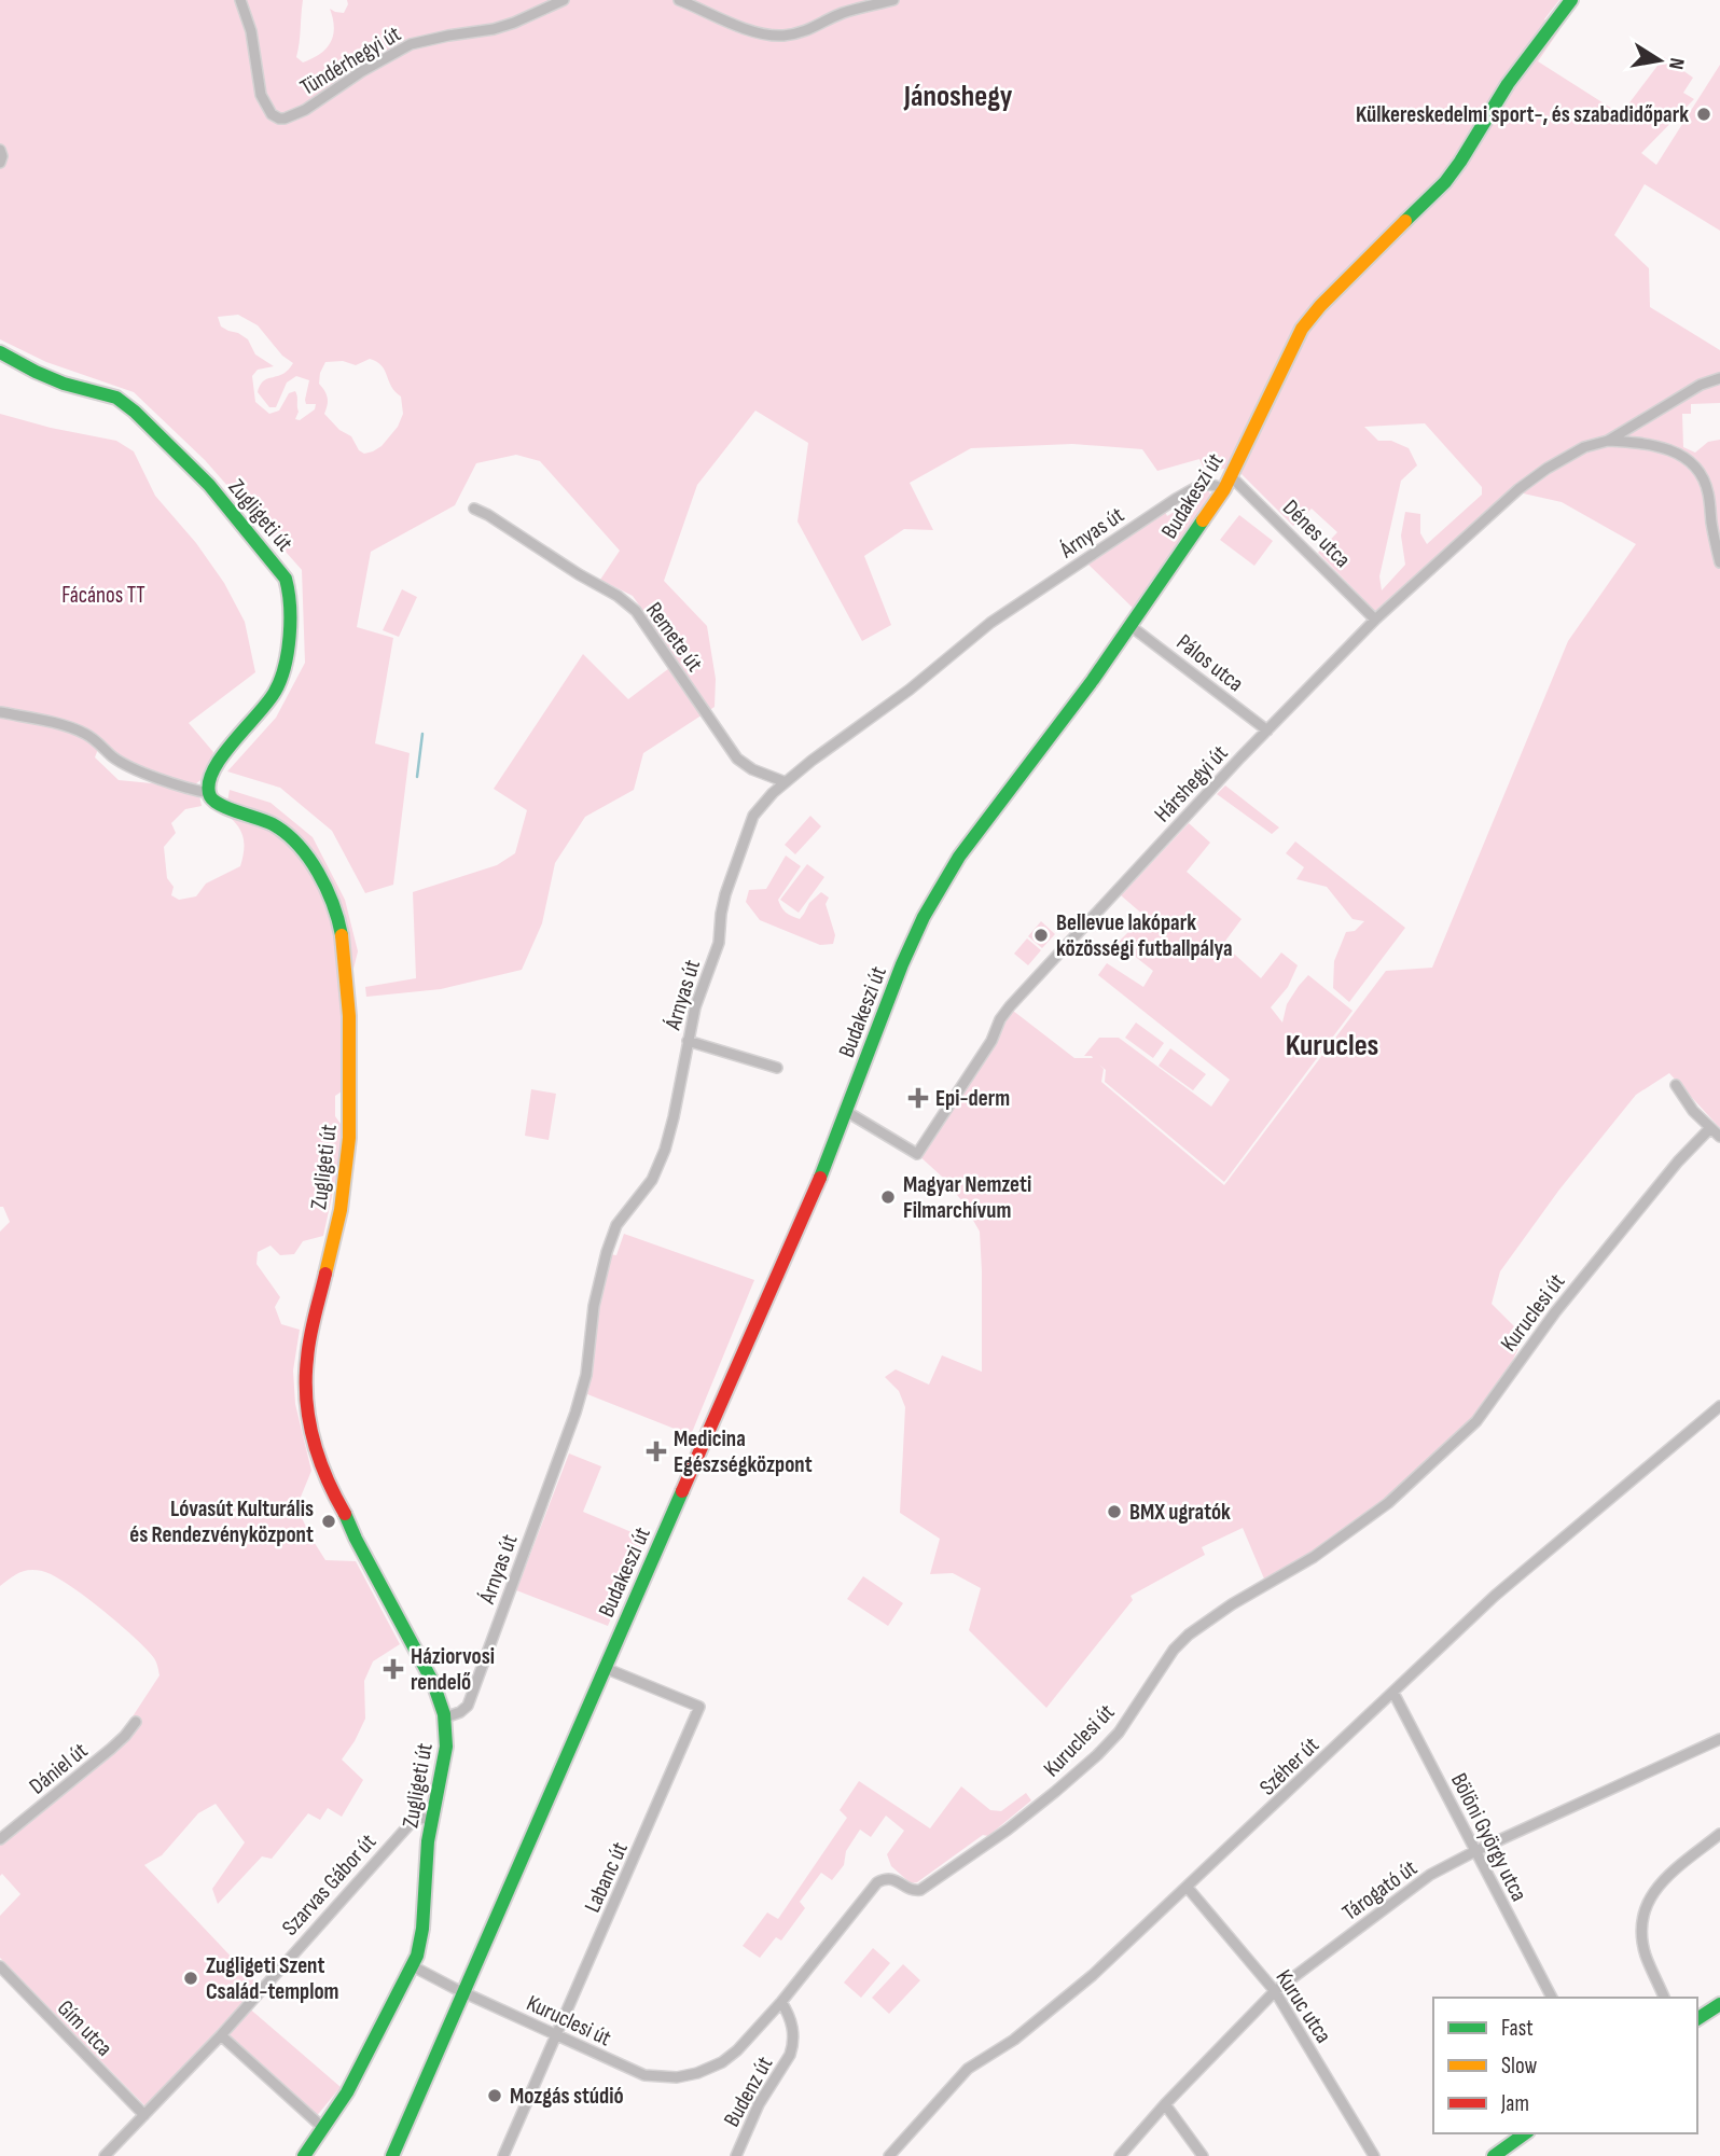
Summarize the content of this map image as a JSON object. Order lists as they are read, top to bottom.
{
  "streets": {
    "main road": ["Budakeszi út", "Zugligeti út"],
    "street": [
      "Tündérhegyi út",
      "Árnyas út",
      "Dénes utca",
      "Remete út",
      "Pálos utca",
      "Hárshegyi út",
      "Kuruclesi út",
      "Széher út",
      "Dániel út",
      "Bölöni György utca",
      "Labanc út",
      "Szarvas Gábor út",
      "Tárogató út",
      "Kuruc utca",
      "Gím utca",
      "Budenz út"
    ]
  },
  "crossings": [
    ["Budakeszi út", "Árnyas út"],
    ["Budakeszi út", "Dénes utca"],
    ["Budakeszi út", "Pálos utca"],
    ["Budakeszi út", "Hárshegyi út"],
    ["Budakeszi út", "Kuruclesi út"],
    ["Budakeszi út", "Labanc út"],
    ["Zugligeti út", "Árnyas út"],
    ["Zugligeti út", "Kuruclesi út"],
    ["Zugligeti út", "Szarvas Gábor út"],
    ["Árnyas út", "Remete út"],
    ["Dénes utca", "Hárshegyi út"],
    ["Pálos utca", "Hárshegyi út"],
    ["Kuruclesi út", "Labanc út"],
    ["Kuruclesi út", "Budenz út"],
    ["Széher út", "Bölöni György utca"],
    ["Széher út", "Kuruc utca"],
    ["Bölöni György utca", "Tárogató út"],
    ["Szarvas Gábor út", "Gím utca"],
    ["Tárogató út", "Kuruc utca"]
  ],
  "districts": ["Jánoshegy", "Kurucles"],
  "parks": ["Fácános TT"],
  "places": {
    "other": [
      "Külkereskedelmi sport-, és szabadidőpark",
      "Bellevue lakópark közösségi futballpálya",
      "Magyar Nemzeti Filmarchívum",
      "BMX ugratók",
      "Lóvasút Kulturális és Rendezvényközpont",
      "Zugligeti Szent Család-templom",
      "Mozgás stúdió"
    ],
    "health": ["Epi-derm", "Medicina Egészségközpont", "Háziorvosi rendelő"]
  },
  "legend": ["Fast", "Slow", "Jam"],
  "north": "right"
}
